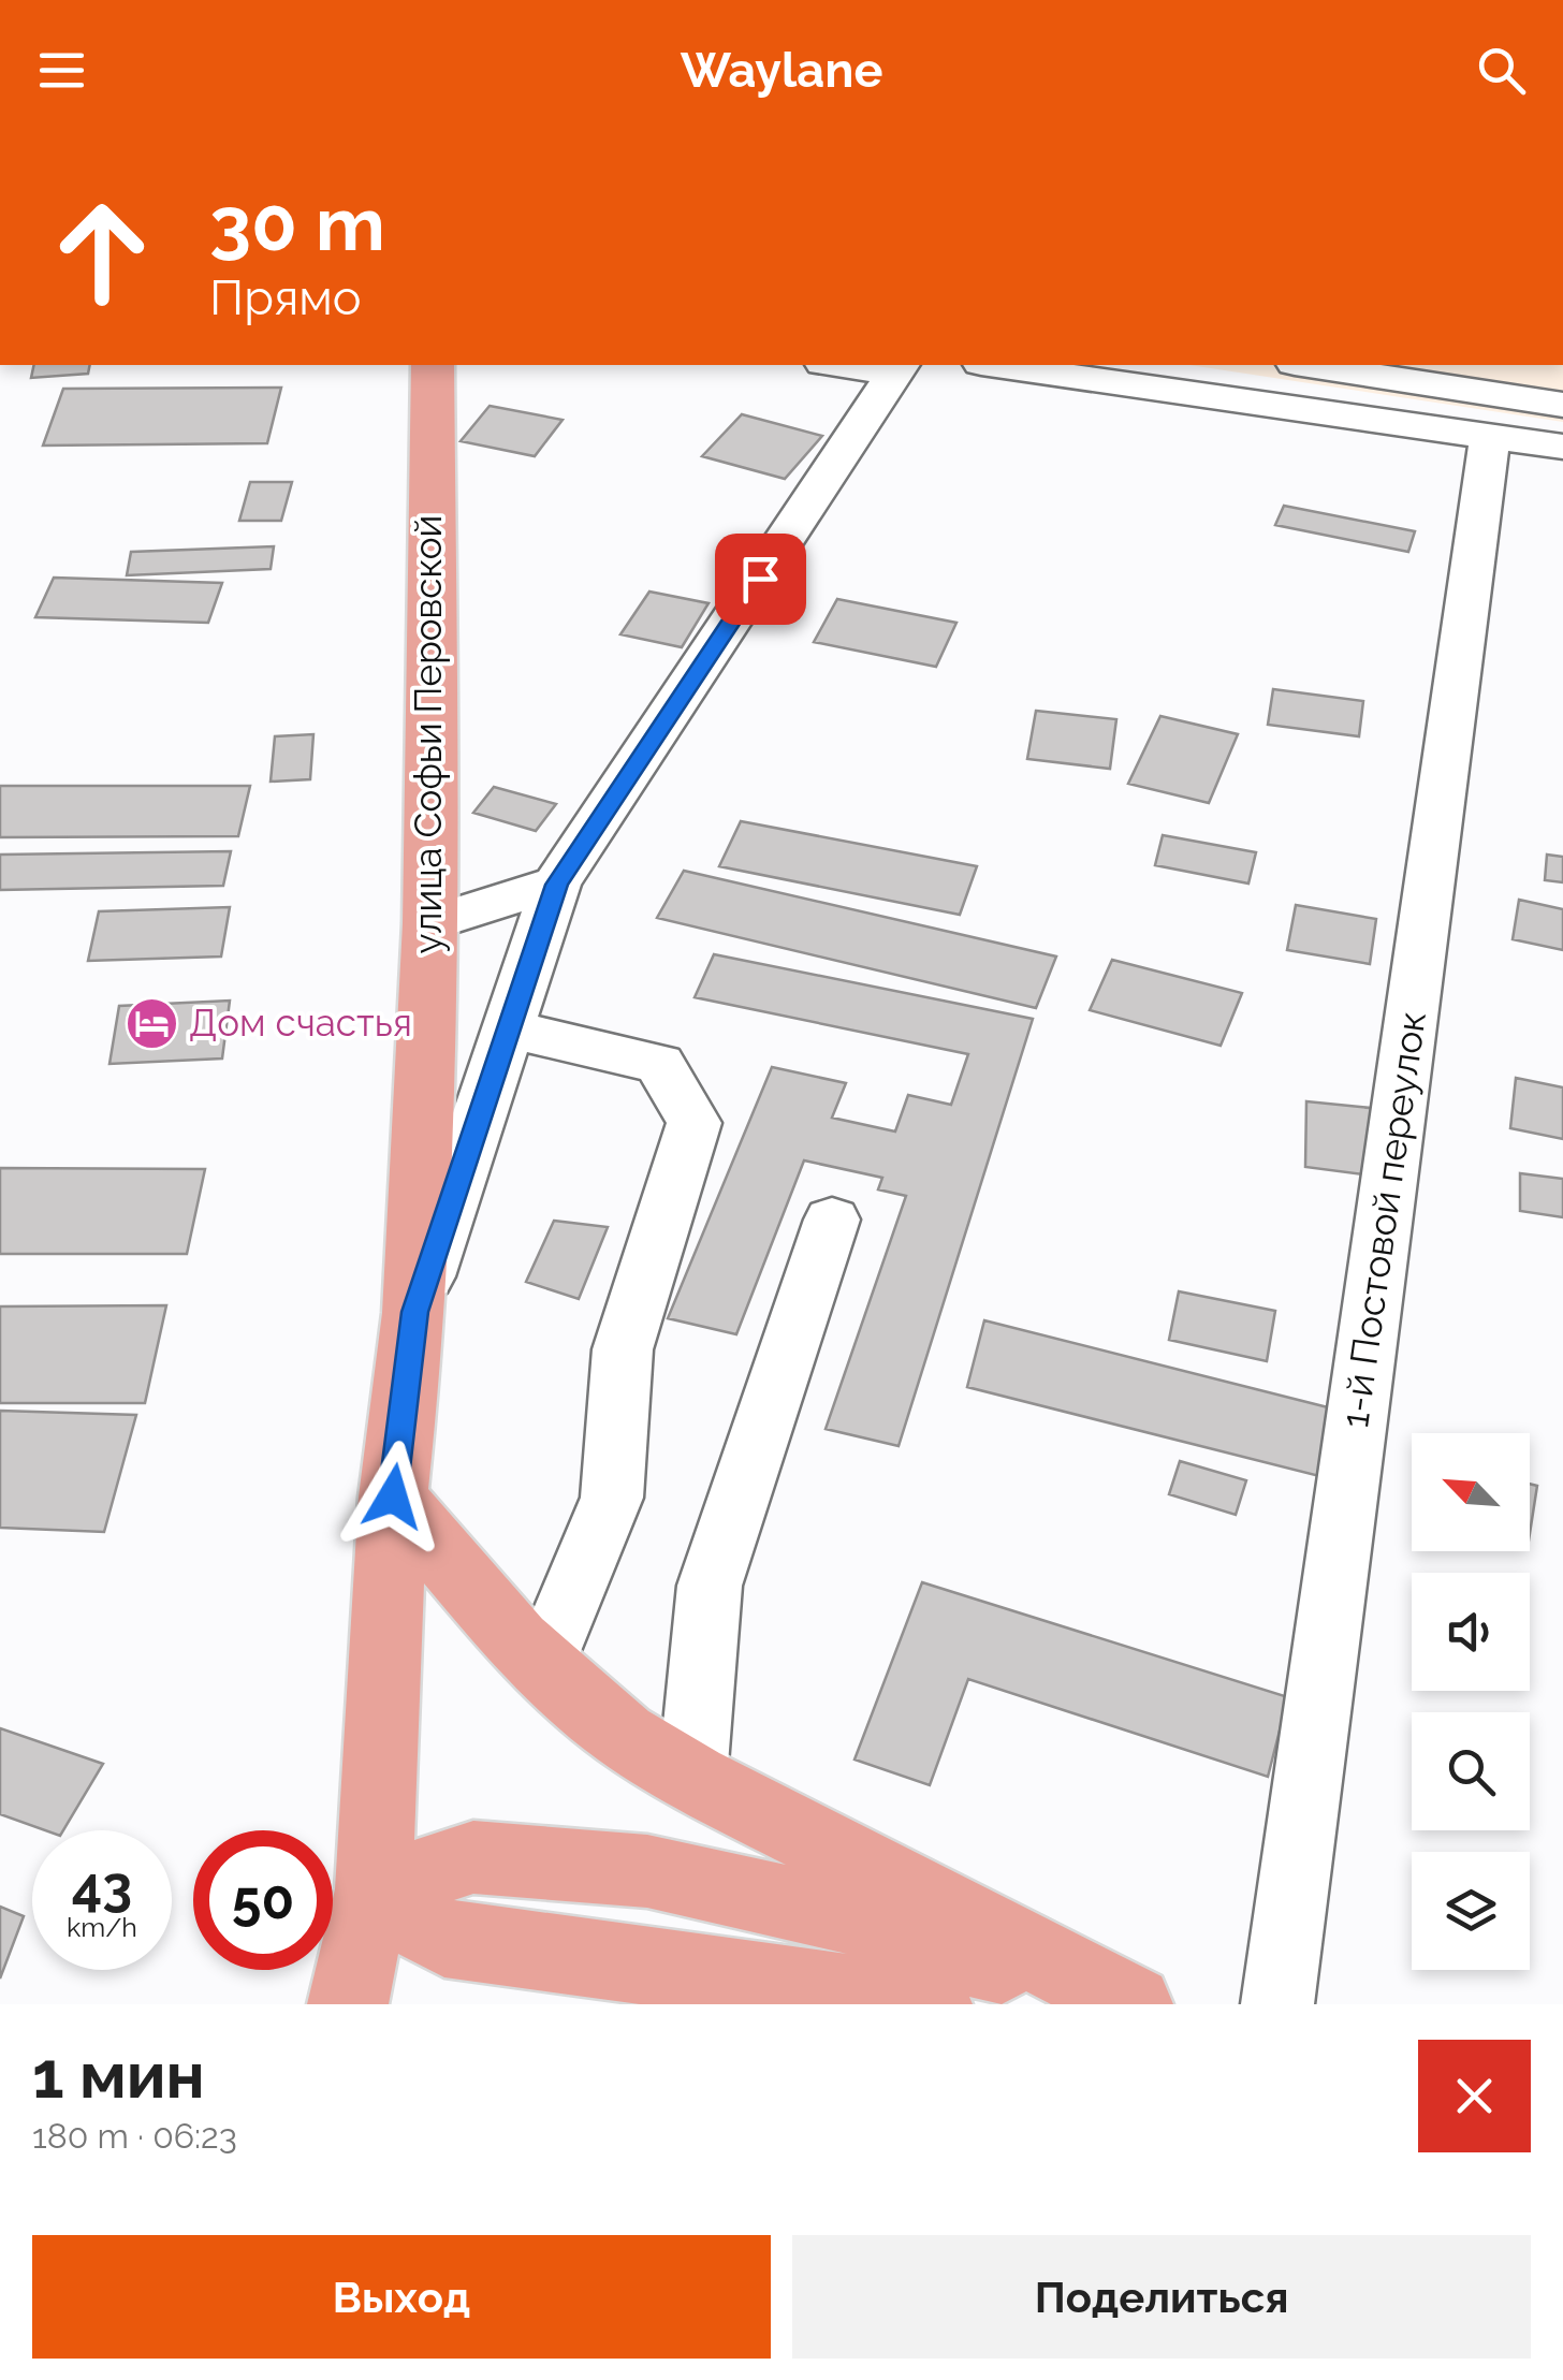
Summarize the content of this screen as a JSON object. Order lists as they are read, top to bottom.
{
  "streets": {
    "main road": ["улица Софьи Перовской"],
    "street": ["1-й Постовой переулок"]
  },
  "places": {
    "hotel": ["Дом счастья"]
  },
  "north": "top left",
  "page": {
    "header": "Waylane",
    "turn": ["30 m", "Прямо"],
    "speed": "43 km/h",
    "limit": "50",
    "heading": ["1 мин", "180 m · 06:23"],
    "buttons": ["Выход", "Поделиться"]
  }
}
